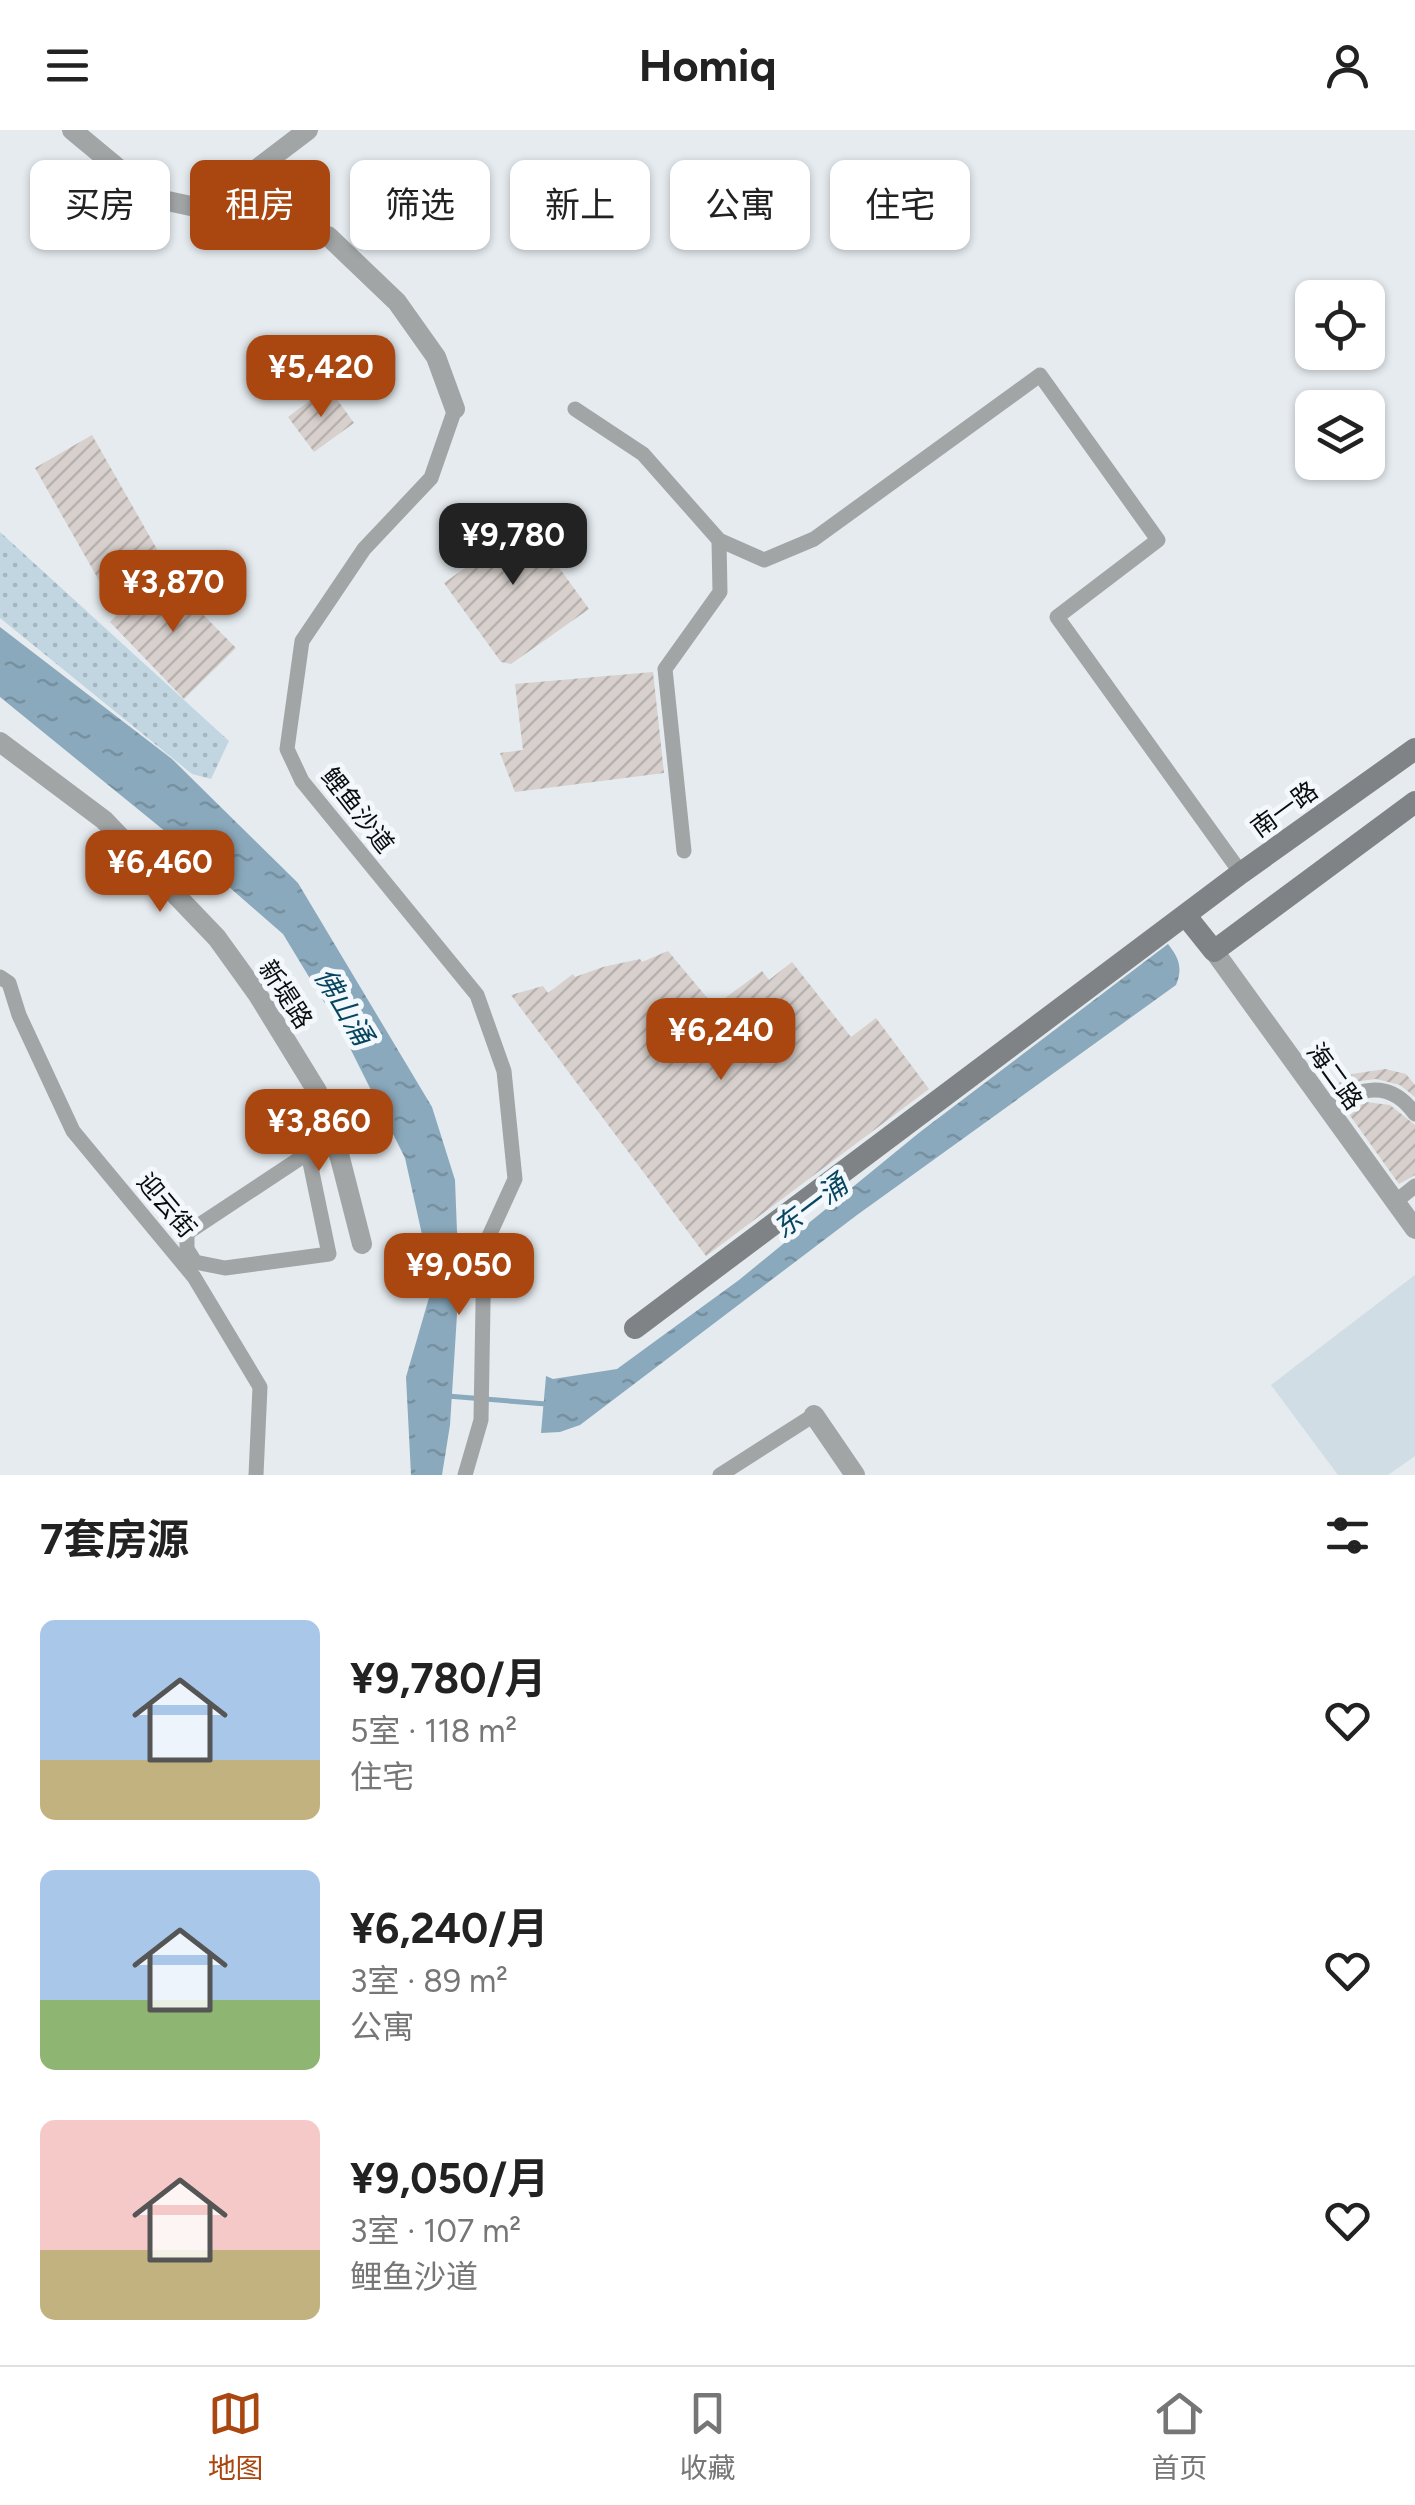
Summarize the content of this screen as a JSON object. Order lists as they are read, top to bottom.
{
  "streets": {
    "main road": ["南一路"],
    "street": [
      "鲤鱼沙道",
      "新堤路",
      "海二路",
      "迎云街"
    ]
  },
  "water": ["佛山涌", "东一涌"],
  "page": {
    "header": "Homiq",
    "chip": [
      "买房",
      "租房",
      "筛选",
      "新上",
      "公寓",
      "住宅"
    ],
    "price": [
      "¥5,420",
      "¥9,780",
      "¥3,870",
      "¥6,460",
      "¥6,240",
      "¥3,860",
      "¥9,050"
    ],
    "heading": "7套房源",
    "list": [
      {
        "name": "¥9,780/月",
        "note": "5室 · 118 m² · 住宅"
      },
      {
        "name": "¥6,240/月",
        "note": "3室 · 89 m² · 公寓"
      },
      {
        "name": "¥9,050/月",
        "note": "3室 · 107 m² · 鲤鱼沙道"
      }
    ],
    "tabs": ["地图", "收藏", "首页"]
  }
}
